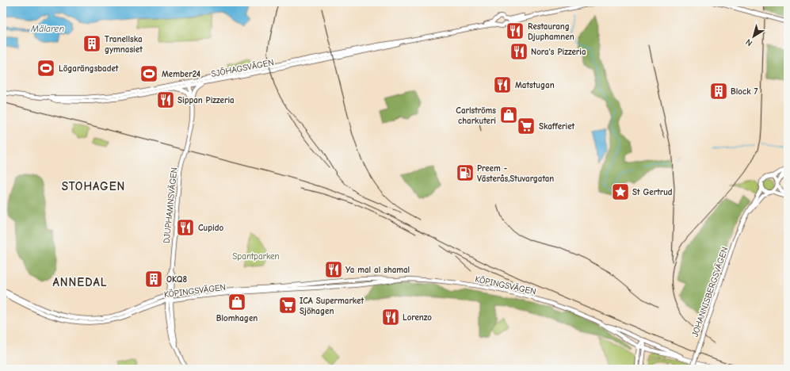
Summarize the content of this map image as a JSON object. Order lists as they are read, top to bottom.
{
  "streets": {
    "main road": [
      "SJÖHAGSVÄGEN",
      "DJUPHAMNSVÄGEN",
      "KÖPINGSVÄGEN",
      "JOHANNISBERGSVÄGEN"
    ]
  },
  "crossings": [
    ["SJÖHAGSVÄGEN", "DJUPHAMNSVÄGEN"],
    ["DJUPHAMNSVÄGEN", "KÖPINGSVÄGEN"]
  ],
  "districts": ["STOHAGEN", "ANNEDAL"],
  "water": ["Mälaren"],
  "parks": ["Spantparken"],
  "places": {
    "restaurant": [
      "Restaurang Djuphamnen",
      "Nora's Pizzeria",
      "Matstugan",
      "Sippan Pizzeria",
      "Cupido",
      "Ya mal al shamal",
      "Lorenzo"
    ],
    "building": ["Tranellska gymnasiet", "Block 7", "OKQ8"],
    "sports": ["Lögarängsbadet", "Member24"],
    "shop": ["Carlströms charkuteri", "Blomhagen"],
    "supermarket": ["Skafferiet", "ICA Supermarket Sjöhagen"],
    "fuel station": ["Preem - Västerås,Stuvargatan"],
    "place": ["St Gertrud"]
  },
  "north": "bottom left"
}
